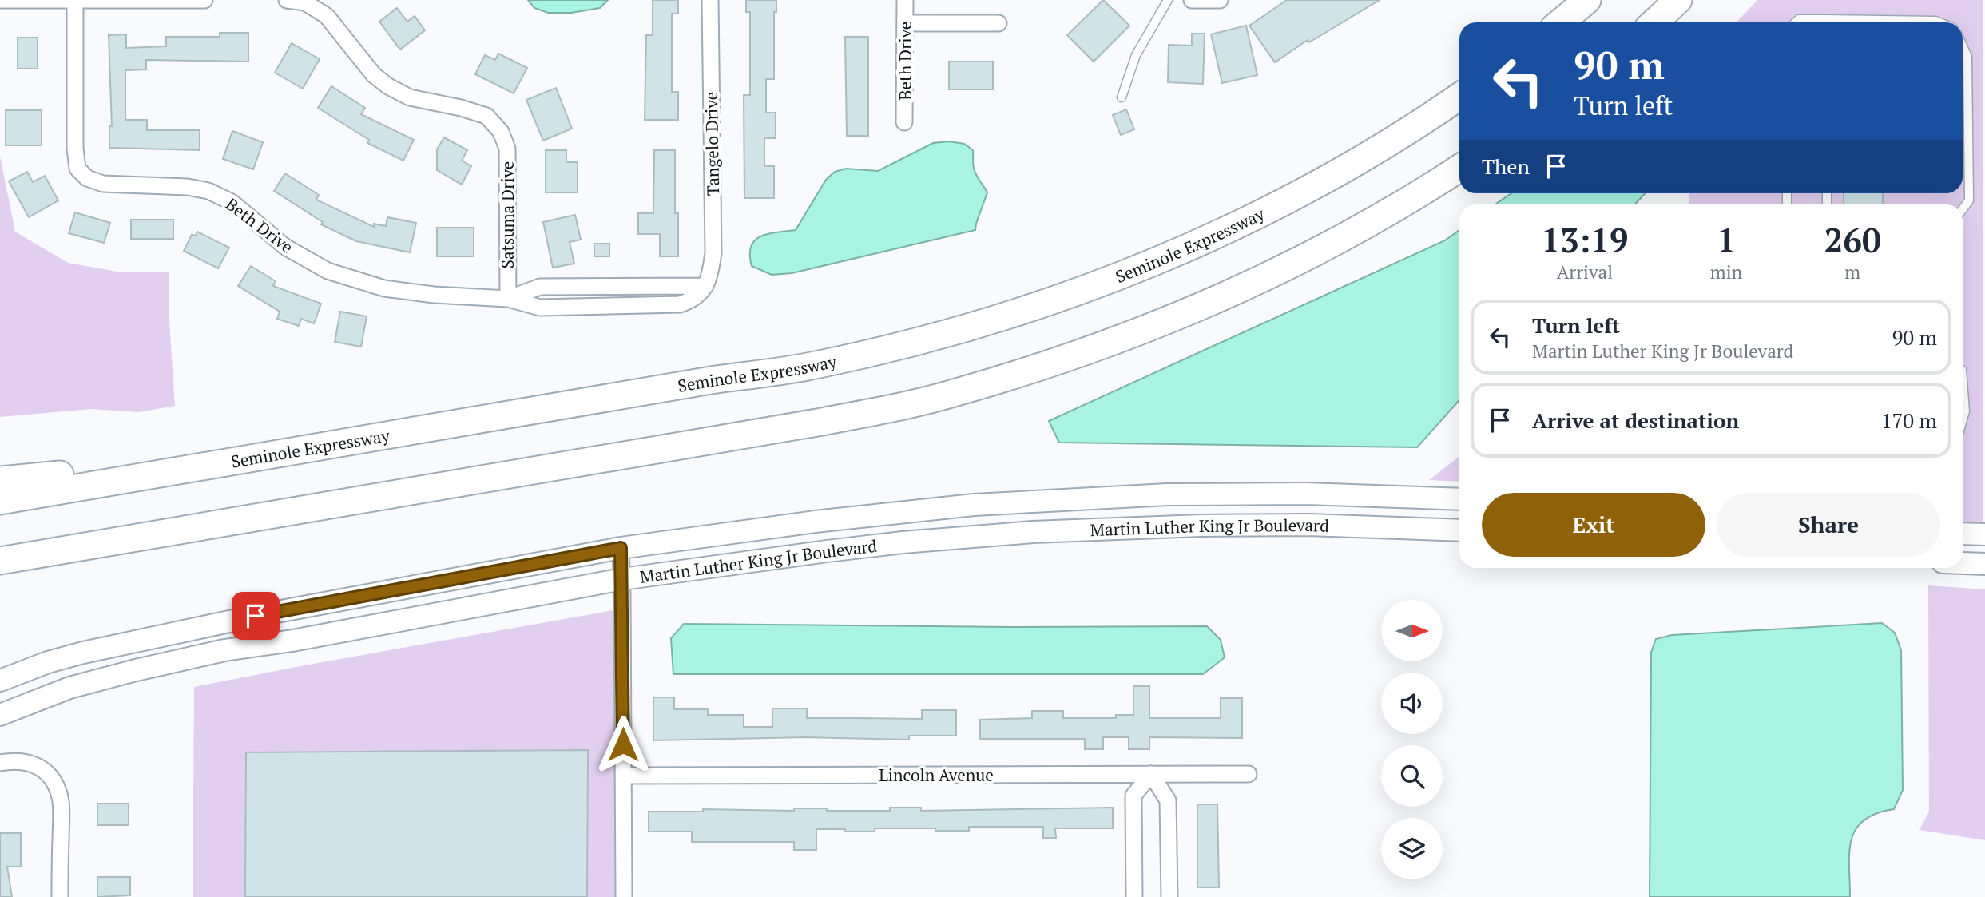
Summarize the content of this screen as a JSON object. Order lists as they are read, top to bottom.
{
  "streets": {
    "highway": ["Seminole Expressway"],
    "main road": ["Martin Luther King Jr Boulevard"],
    "street": [
      "Beth Drive",
      "Tangelo Drive",
      "Satsuma Drive",
      "Lincoln Avenue"
    ]
  },
  "crossings": [
    ["Beth Drive", "Tangelo Drive"],
    ["Beth Drive", "Satsuma Drive"]
  ],
  "north": "right",
  "page": {
    "turn": ["90 m", "Turn left"],
    "then": "Then",
    "eta": [
      "13:19",
      "Arrival",
      "1",
      "min",
      "260",
      "m"
    ],
    "list": [
      {
        "name": "Turn left",
        "note": "Martin Luther King Jr Boulevard",
        "value": "90 m"
      },
      {
        "name": "Arrive at destination",
        "value": "170 m"
      }
    ],
    "buttons": ["Exit", "Share"]
  }
}
